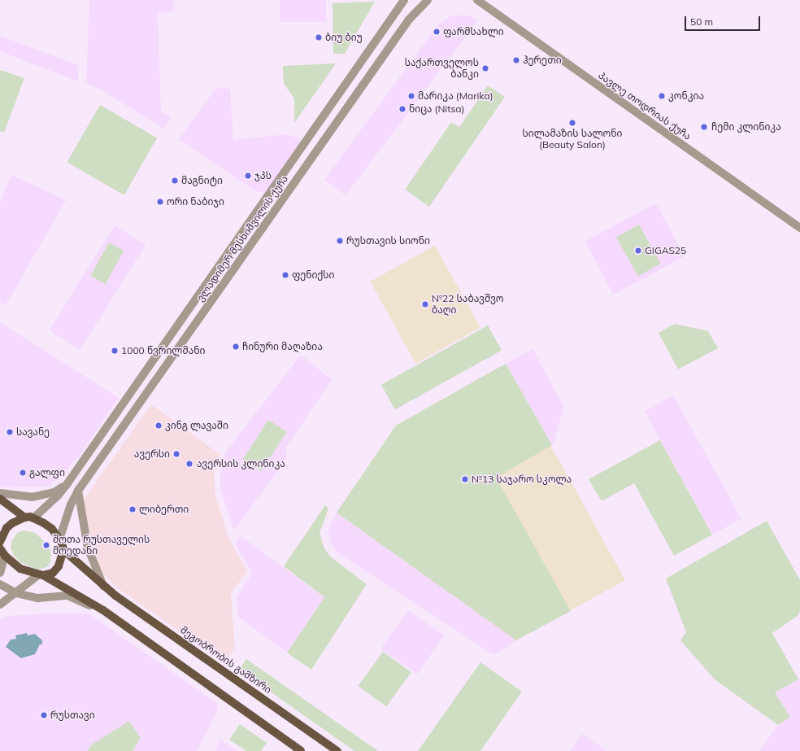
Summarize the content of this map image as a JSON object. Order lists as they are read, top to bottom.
{
  "streets": {
    "main road": ["მეგობრობის გამზირი"],
    "street": ["პავლე თოდრიას ქუჩა", "ვლადიმერ მესხიშვილის ქუჩა"]
  },
  "places": [
    "ფარმსახლი",
    "ბიუ ბიუ",
    "ჰერეთი",
    "საქართველოს ბანკი",
    "მარიკა (Marika)",
    "კონკია",
    "ნიცა (Nitsa)",
    "სილამაზის სალონი (Beauty Salon)",
    "ჩემი კლინიკა",
    "ჯპს",
    "მაგნიტი",
    "ორი ნაბიჯი",
    "რუსთავის სიონი",
    "GIGAS25",
    "ფენიქსი",
    "№22 საბავშვო ბაღი",
    "ჩინური მაღაზია",
    "1000 წვრილმანი",
    "კინგ ლავაში",
    "სავანე",
    "ავერსი",
    "ავერსის კლინიკა",
    "გალფი",
    "№13 საჯარო სკოლა",
    "ლიბერთი",
    "შოთა რუსთაველის მოედანი",
    "რუსთავი"
  ],
  "scale_bar": "50 m"
}
